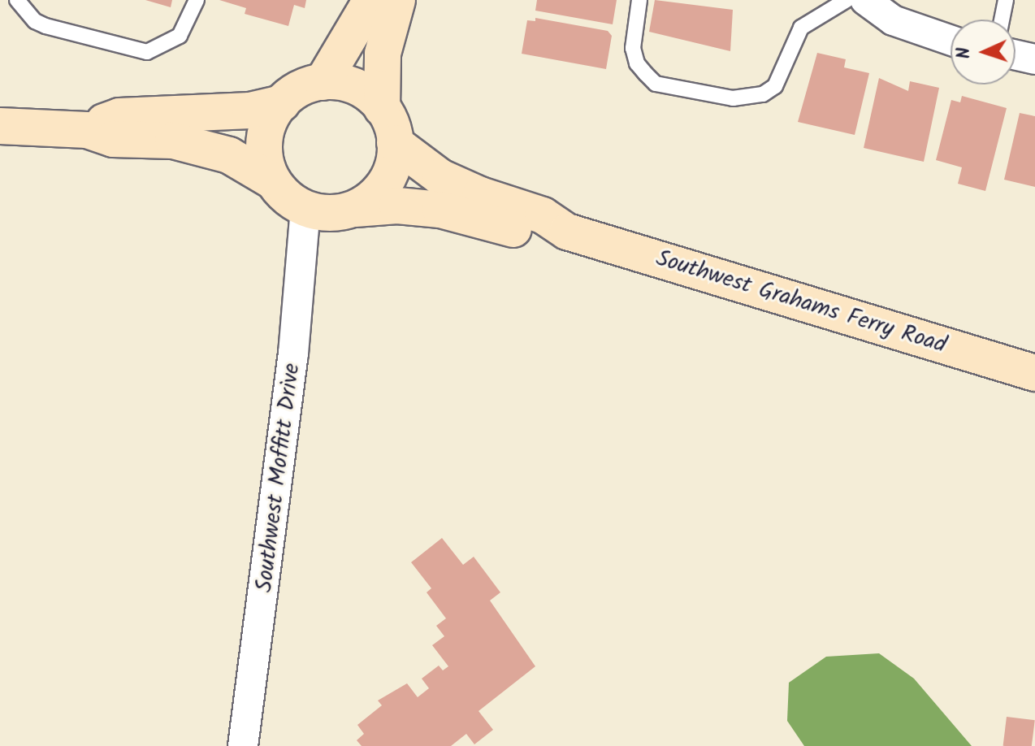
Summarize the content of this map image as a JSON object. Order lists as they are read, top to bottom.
{
  "streets": {
    "main road": ["Southwest Grahams Ferry Road"],
    "street": ["Southwest Moffitt Drive"]
  },
  "crossings": [
    ["Southwest Grahams Ferry Road", "Southwest Moffitt Drive"]
  ],
  "north": "left"
}
